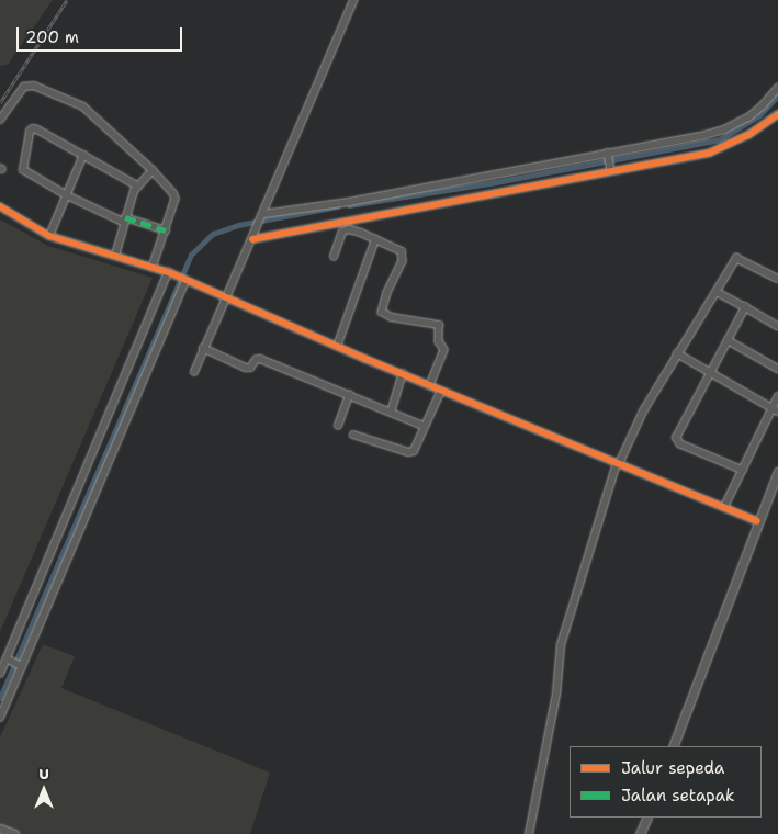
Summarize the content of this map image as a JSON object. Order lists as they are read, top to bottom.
{
  "legend": ["Jalur sepeda", "Jalan setapak"],
  "scale_bar": "200 m",
  "north": "top"
}
